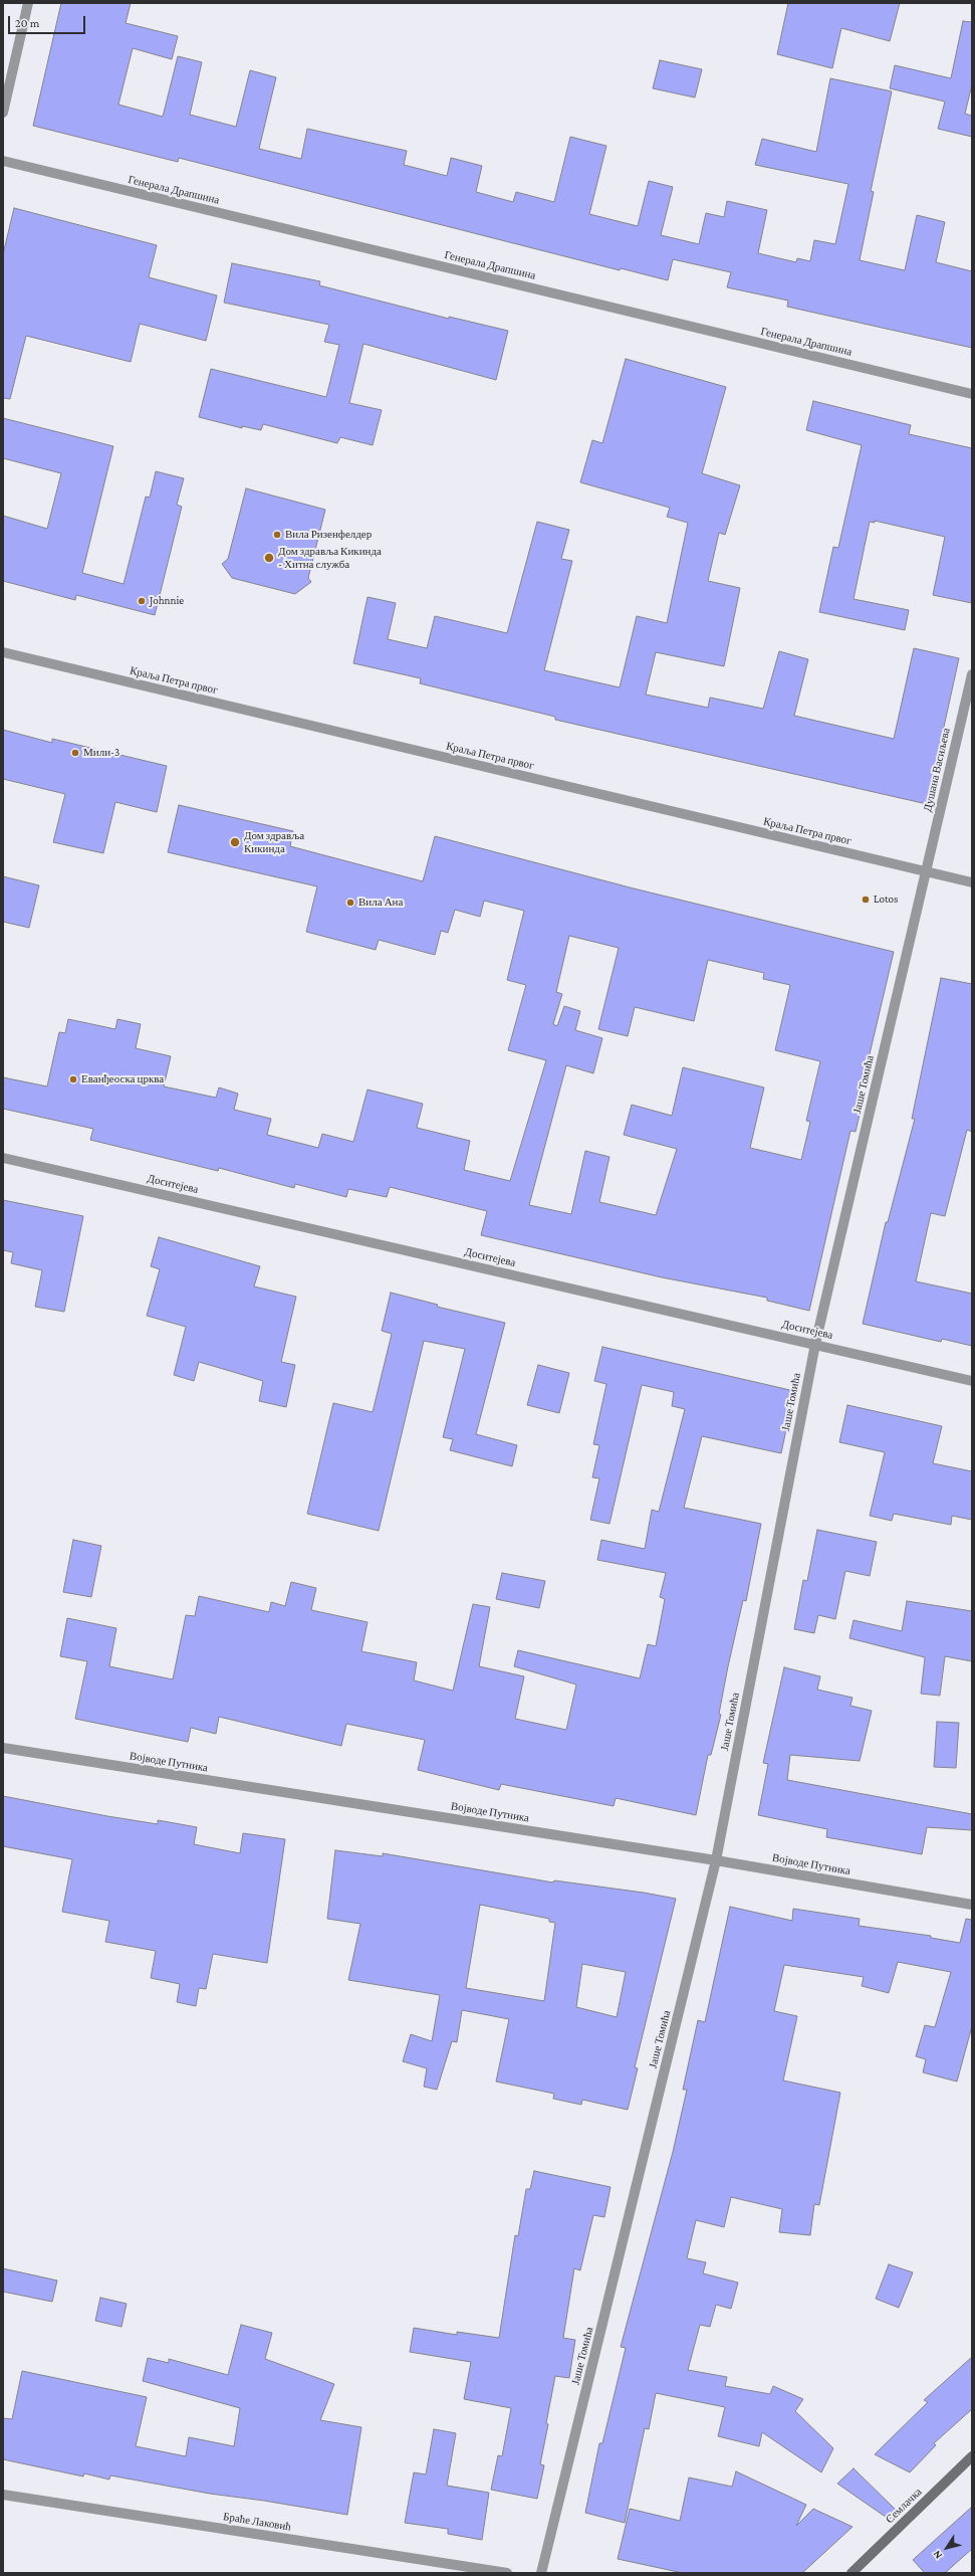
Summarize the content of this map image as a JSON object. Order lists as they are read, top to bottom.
{
  "streets": {
    "main road": ["Семлачка"],
    "street": [
      "Генерала Драпшина",
      "Краља Петра првог",
      "Душана Васиљева",
      "Јаше Томића",
      "Доситејева",
      "Војводе Путника",
      "Браће Лаковић"
    ]
  },
  "crossings": [
    ["Краља Петра првог", "Душана Васиљева"],
    ["Краља Петра првог", "Јаше Томића"],
    ["Душана Васиљева", "Јаше Томића"],
    ["Јаше Томића", "Доситејева"],
    ["Јаше Томића", "Војводе Путника"]
  ],
  "places": [
    "Вила Ризенфелдер",
    "Дом здравља Кикинда - Хитна служба",
    "Johnnie",
    "Мили-3",
    "Дом здравља Кикинда",
    "Lotos",
    "Вила Ана",
    "Еванђеоска црква"
  ],
  "scale_bar": "20 m",
  "north": "bottom left"
}
